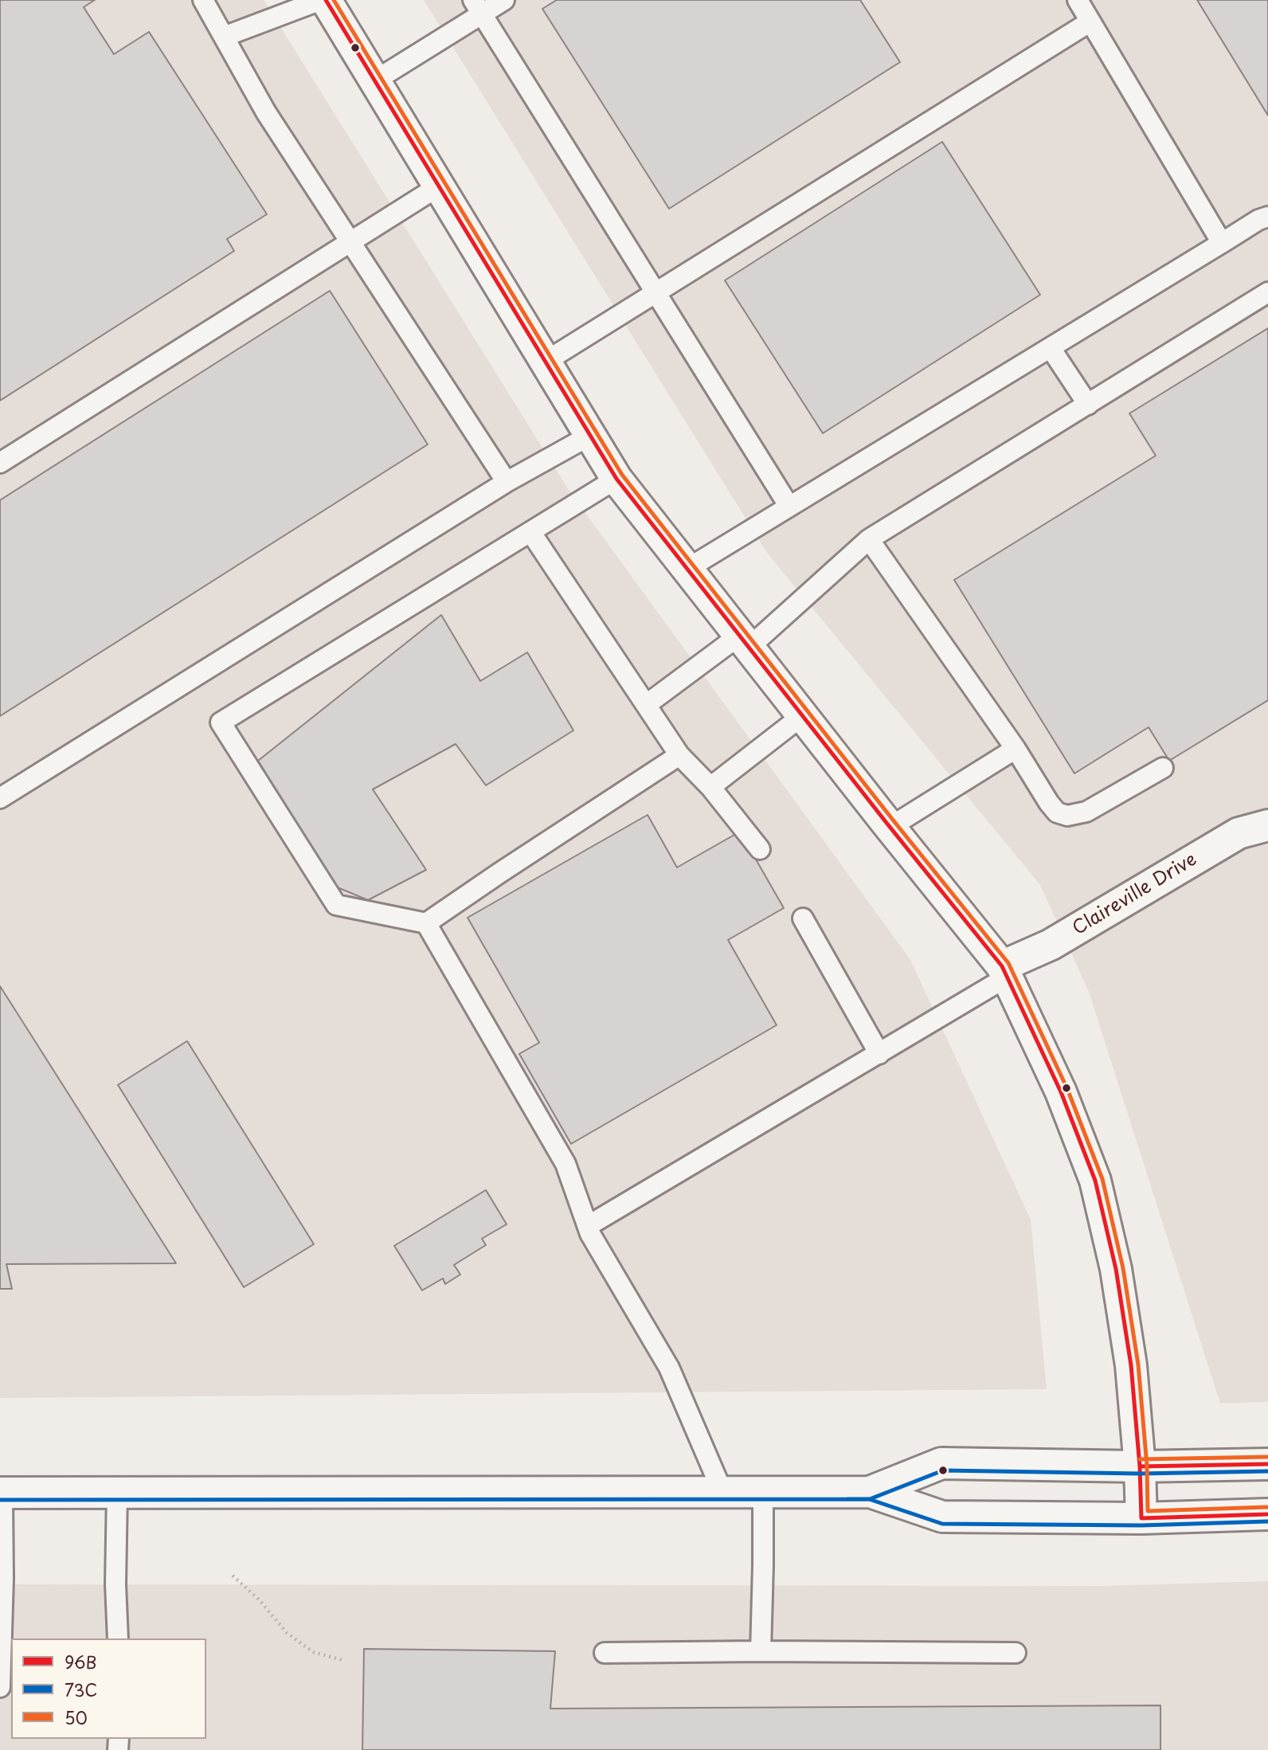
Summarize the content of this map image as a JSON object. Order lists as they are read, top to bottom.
{
  "streets": {
    "street": ["Claireville Drive"]
  },
  "lines": ["transit line 96B", "transit line 50", "transit line 73C"],
  "legend": ["96B", "73C", "50"]
}
